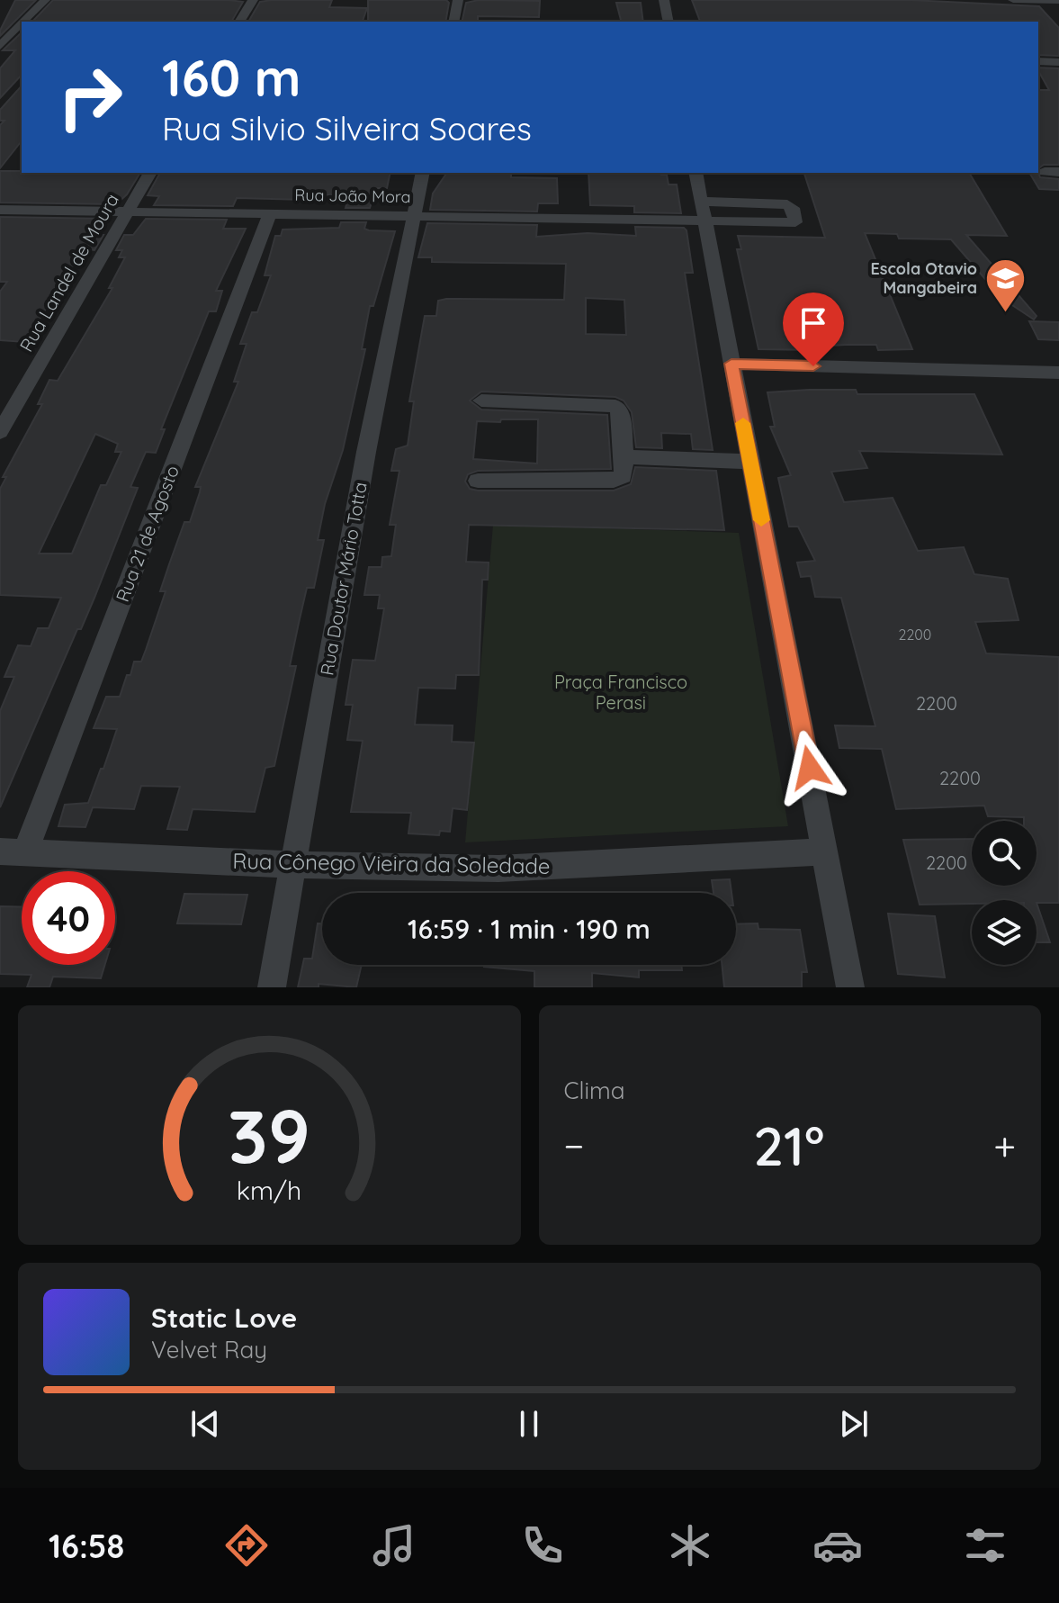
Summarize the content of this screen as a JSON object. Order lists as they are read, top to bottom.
{
  "streets": {
    "street": [
      "Rua João Mora",
      "Rua Landel de Moura",
      "Rua 21 de Agosto",
      "Rua Doutor Mário Totta",
      "Rua Cônego Vieira da Soledade"
    ]
  },
  "crossings": [
    ["Rua João Mora", "Rua Landel de Moura"],
    ["Rua João Mora", "Rua 21 de Agosto"],
    ["Rua João Mora", "Rua Doutor Mário Totta"],
    ["Rua 21 de Agosto", "Rua Cônego Vieira da Soledade"],
    ["Rua Doutor Mário Totta", "Rua Cônego Vieira da Soledade"]
  ],
  "parks": ["Praça Francisco Perasi"],
  "places": {
    "school or university": ["Escola Otavio Mangabeira"]
  },
  "house_numbers": [
    "2200",
    "2200",
    "2200",
    "2200"
  ],
  "page": {
    "turn": ["160 m", "Rua Silvio Silveira Soares"],
    "limit": "40",
    "trip": "16:59 · 1 min · 190 m",
    "tile": "Clima",
    "heat": ["−", "21°", "+"],
    "song": ["Static Love", "Velvet Ray"],
    "tabs": "16:58",
    "gauge": ["39", "km/h"]
  }
}
